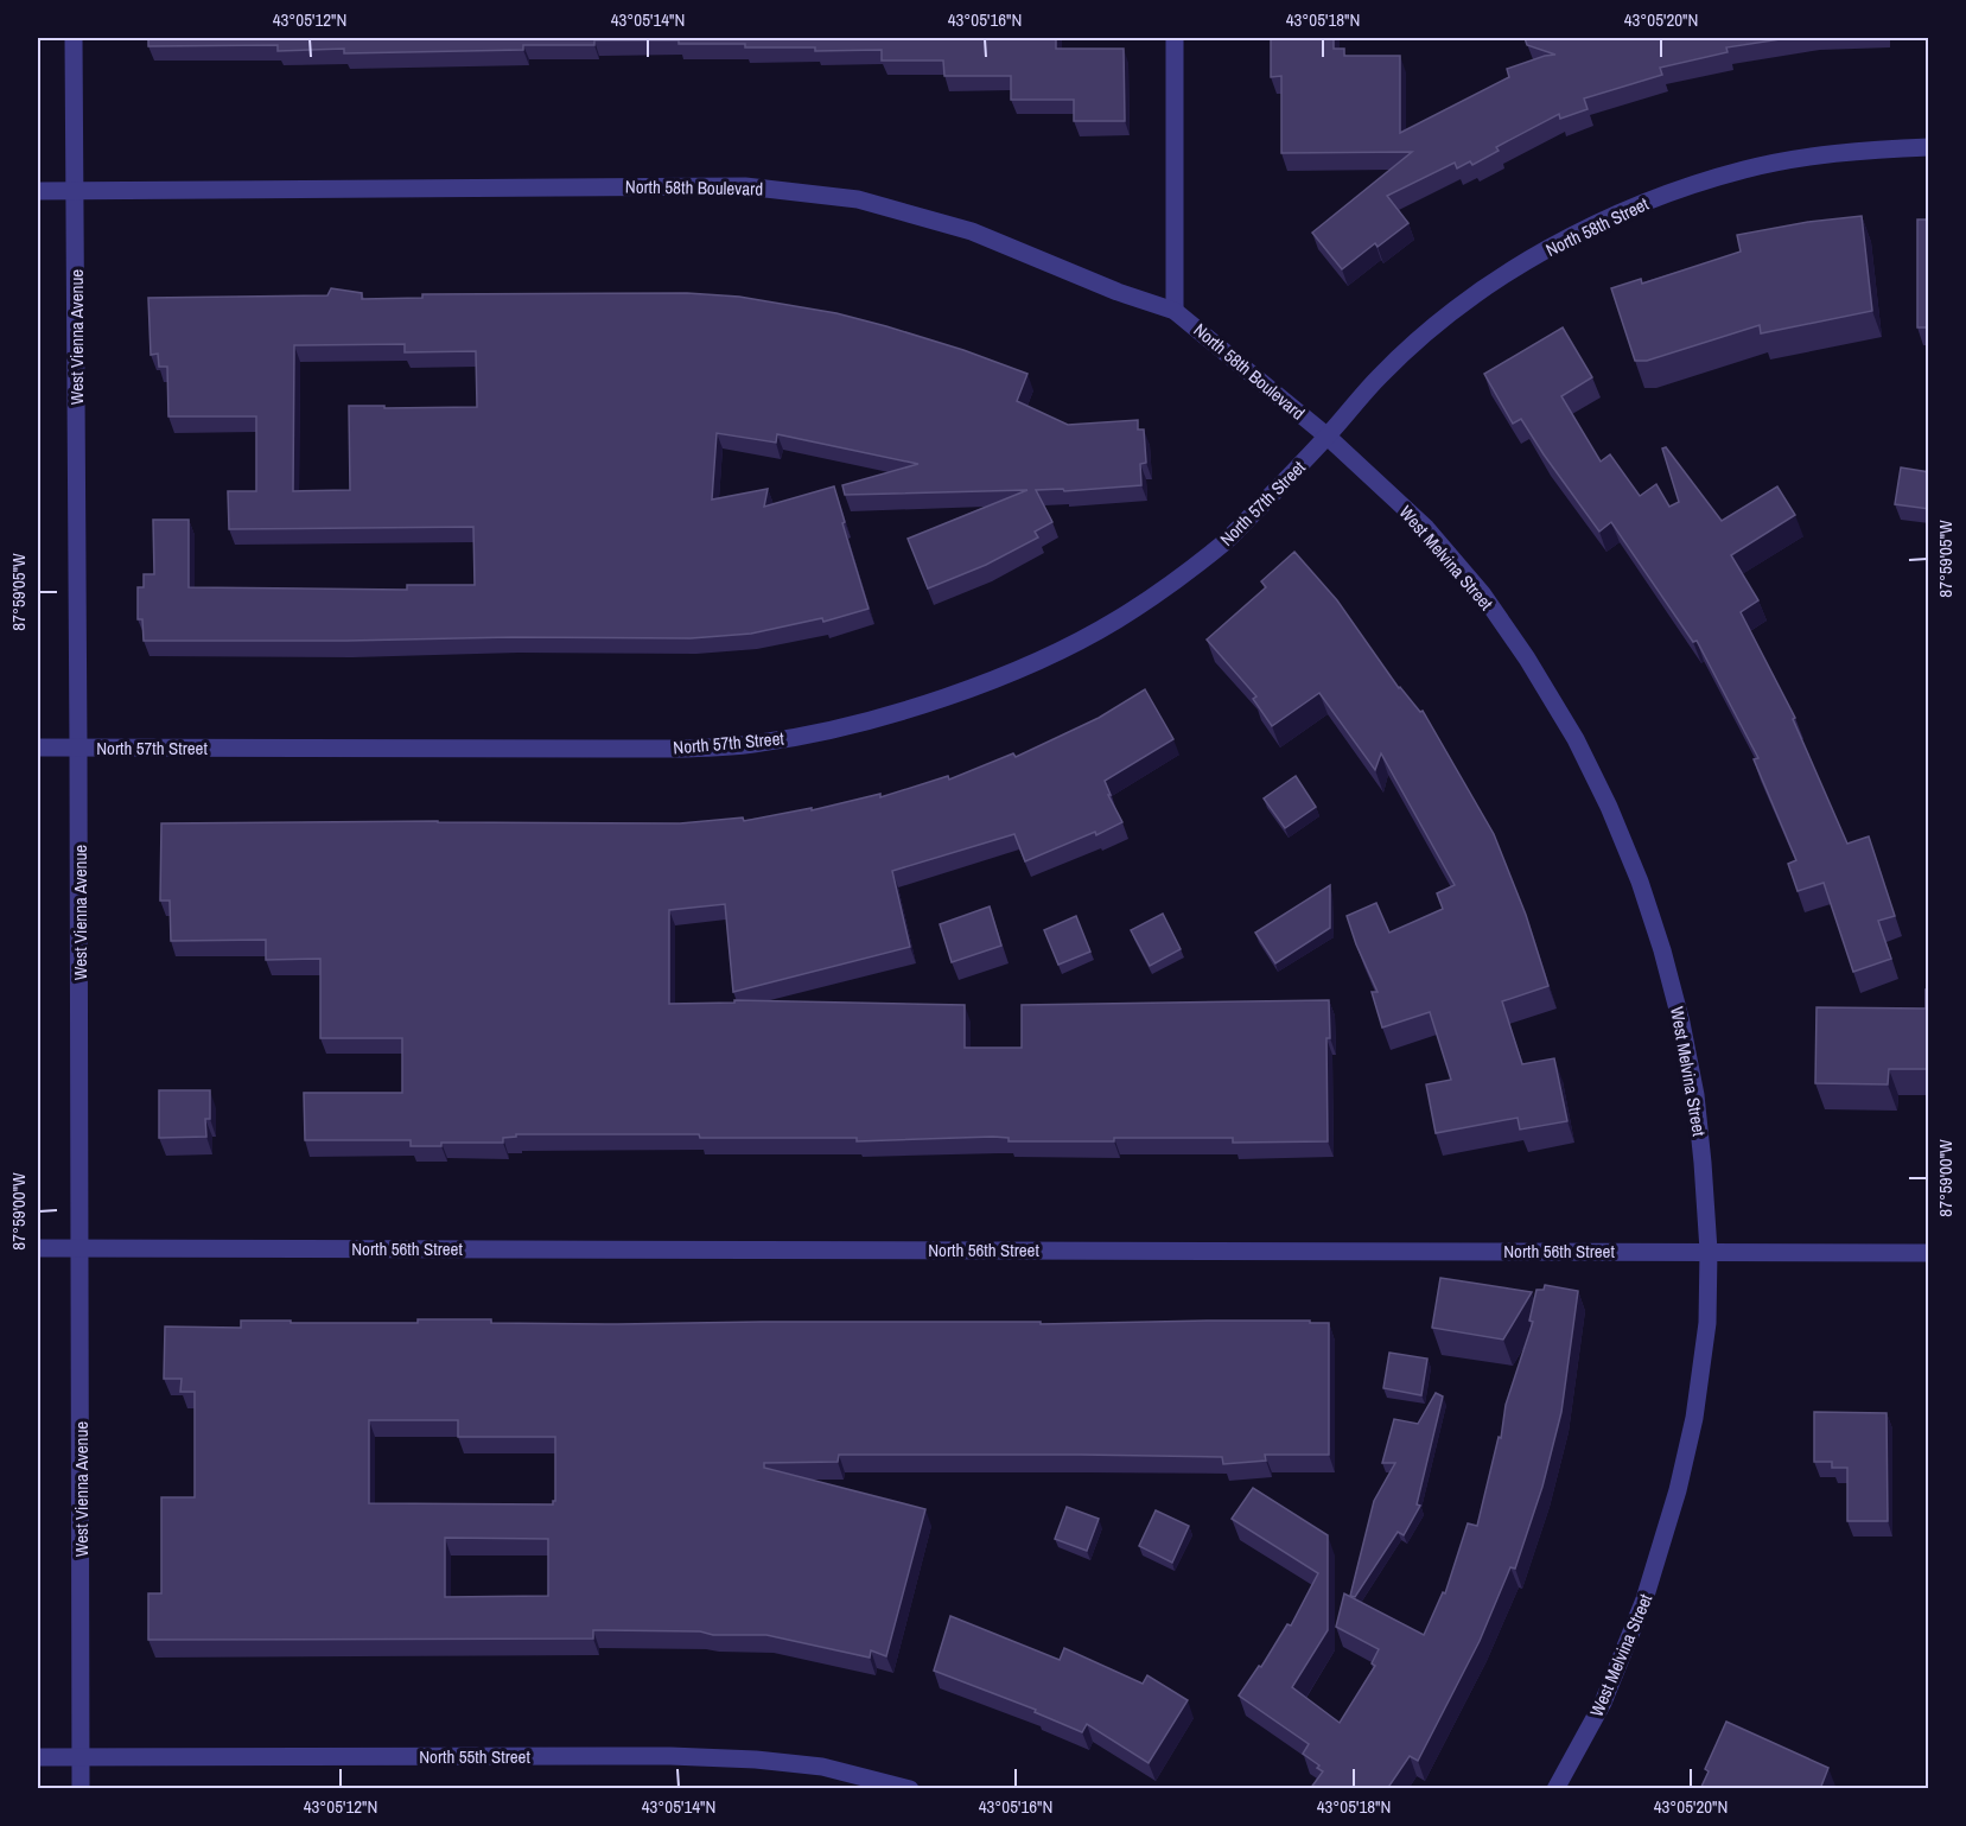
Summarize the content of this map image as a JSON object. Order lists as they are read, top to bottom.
{
  "streets": {
    "street": [
      "North 58th Boulevard",
      "North 58th Street",
      "West Vienna Avenue",
      "North 57th Street",
      "West Melvina Street",
      "North 56th Street",
      "North 55th Street"
    ]
  },
  "crossings": [
    ["North 58th Boulevard", "North 58th Street"],
    ["North 58th Boulevard", "West Vienna Avenue"],
    ["North 58th Boulevard", "North 57th Street"],
    ["North 58th Boulevard", "West Melvina Street"],
    ["North 58th Street", "North 57th Street"],
    ["North 58th Street", "West Melvina Street"],
    ["West Vienna Avenue", "North 57th Street"],
    ["West Vienna Avenue", "North 56th Street"],
    ["West Vienna Avenue", "North 55th Street"],
    ["North 57th Street", "West Melvina Street"],
    ["West Melvina Street", "North 56th Street"]
  ],
  "coordinates": [
    "43°05'12\"N",
    "43°05'14\"N",
    "43°05'16\"N",
    "43°05'18\"N",
    "43°05'20\"N",
    "87°59'05\"W",
    "87°59'00\"W"
  ]
}
